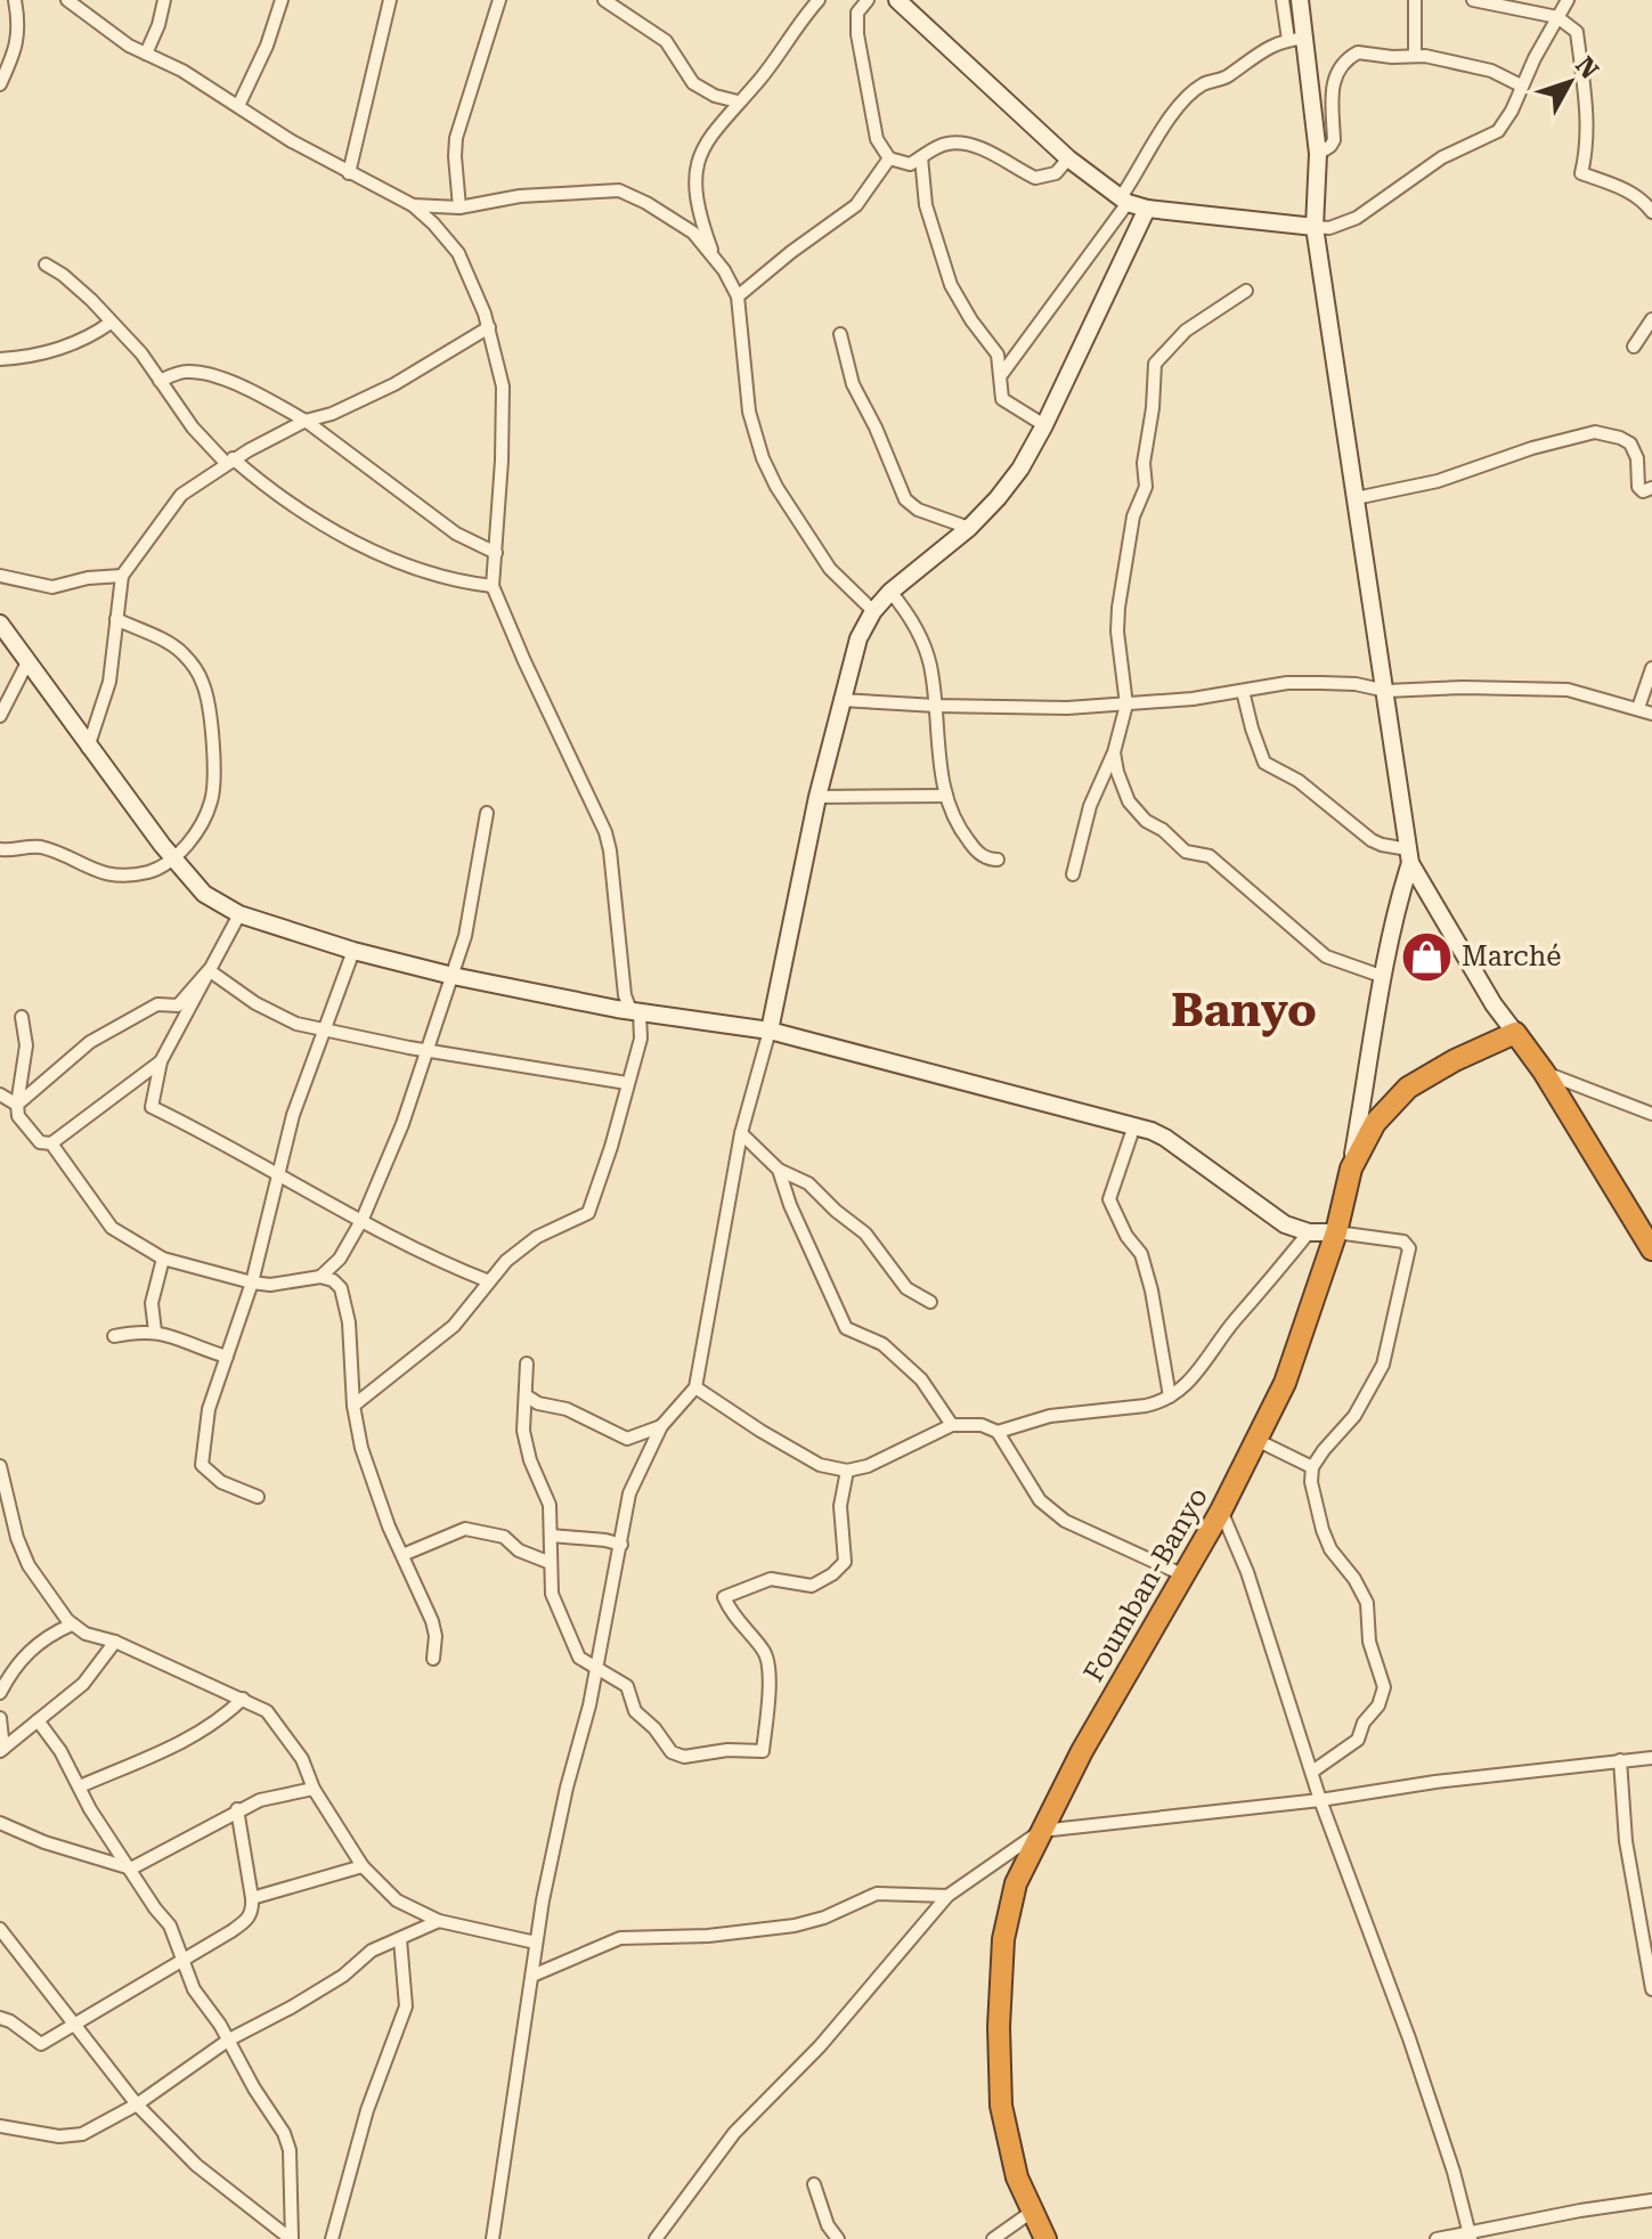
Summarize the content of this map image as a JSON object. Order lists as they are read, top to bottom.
{
  "streets": {
    "highway": ["Foumban-Banyo"]
  },
  "districts": ["Banyo"],
  "places": {
    "shop": ["Marché"]
  },
  "north": "top right"
}
